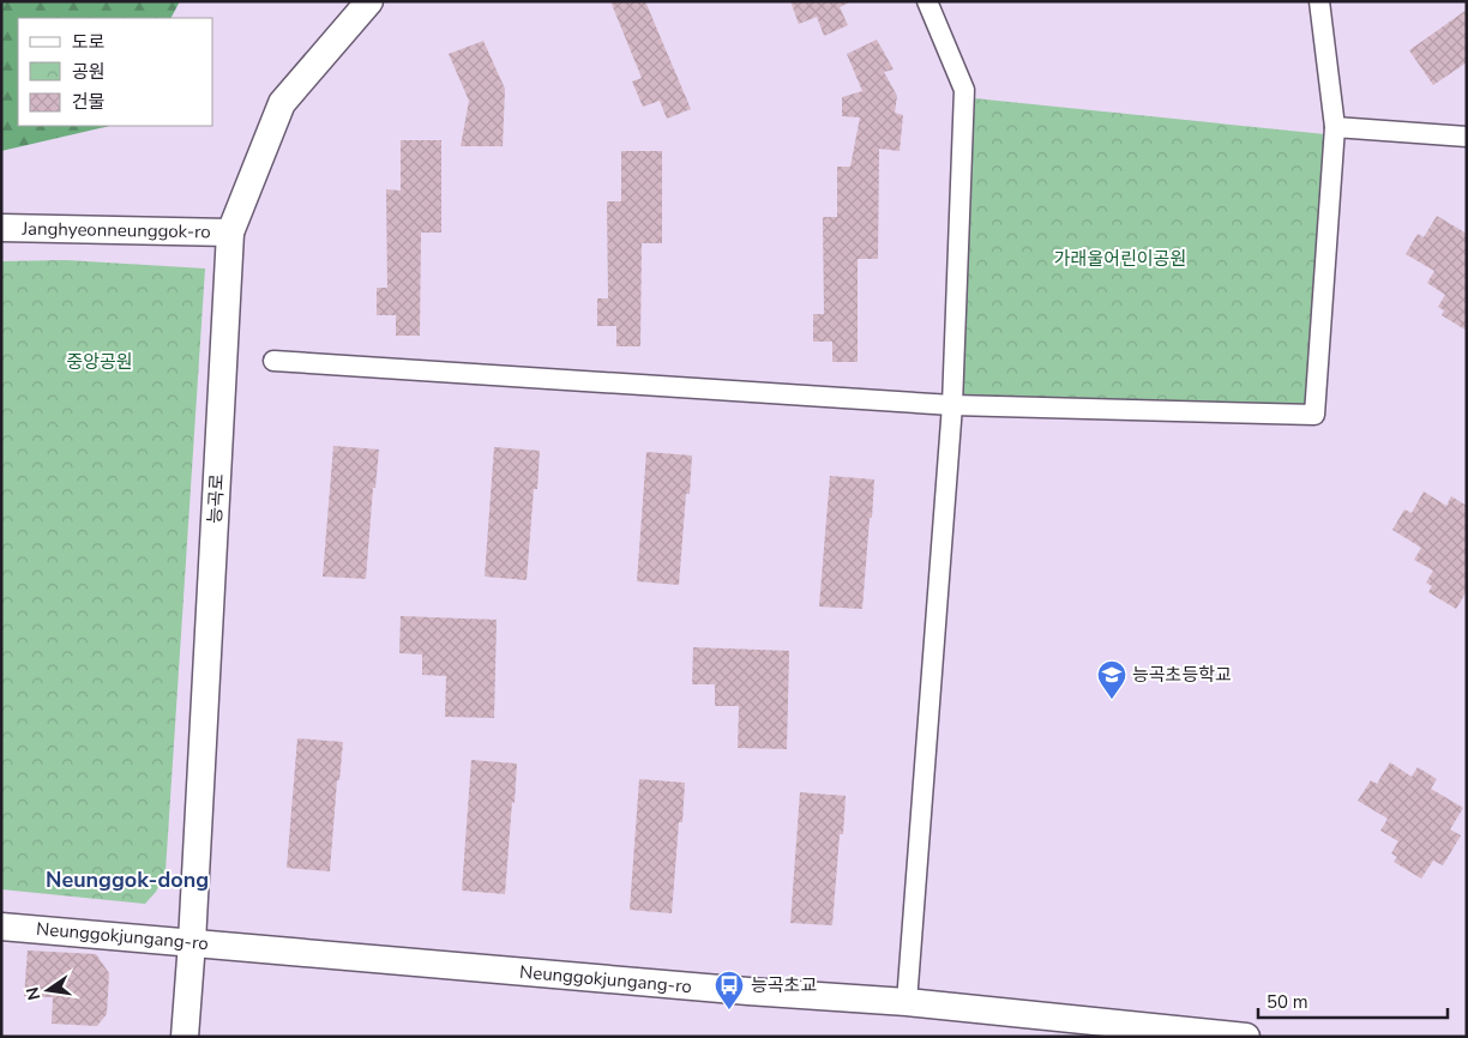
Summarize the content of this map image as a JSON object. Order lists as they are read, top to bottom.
{
  "streets": {
    "street": ["Janghyeonneunggok-ro", "능곡로", "Neunggokjungang-ro"]
  },
  "crossings": [
    ["Janghyeonneunggok-ro", "능곡로"],
    ["능곡로", "Neunggokjungang-ro"]
  ],
  "districts": ["Neunggok-dong"],
  "parks": ["가래울어린이공원", "중앙공원"],
  "places": {
    "school or university": ["능곡초등학교"],
    "bus stop": ["능곡초교"]
  },
  "legend": ["도로", "공원", "건물"],
  "scale_bar": "50 m",
  "north": "left"
}
